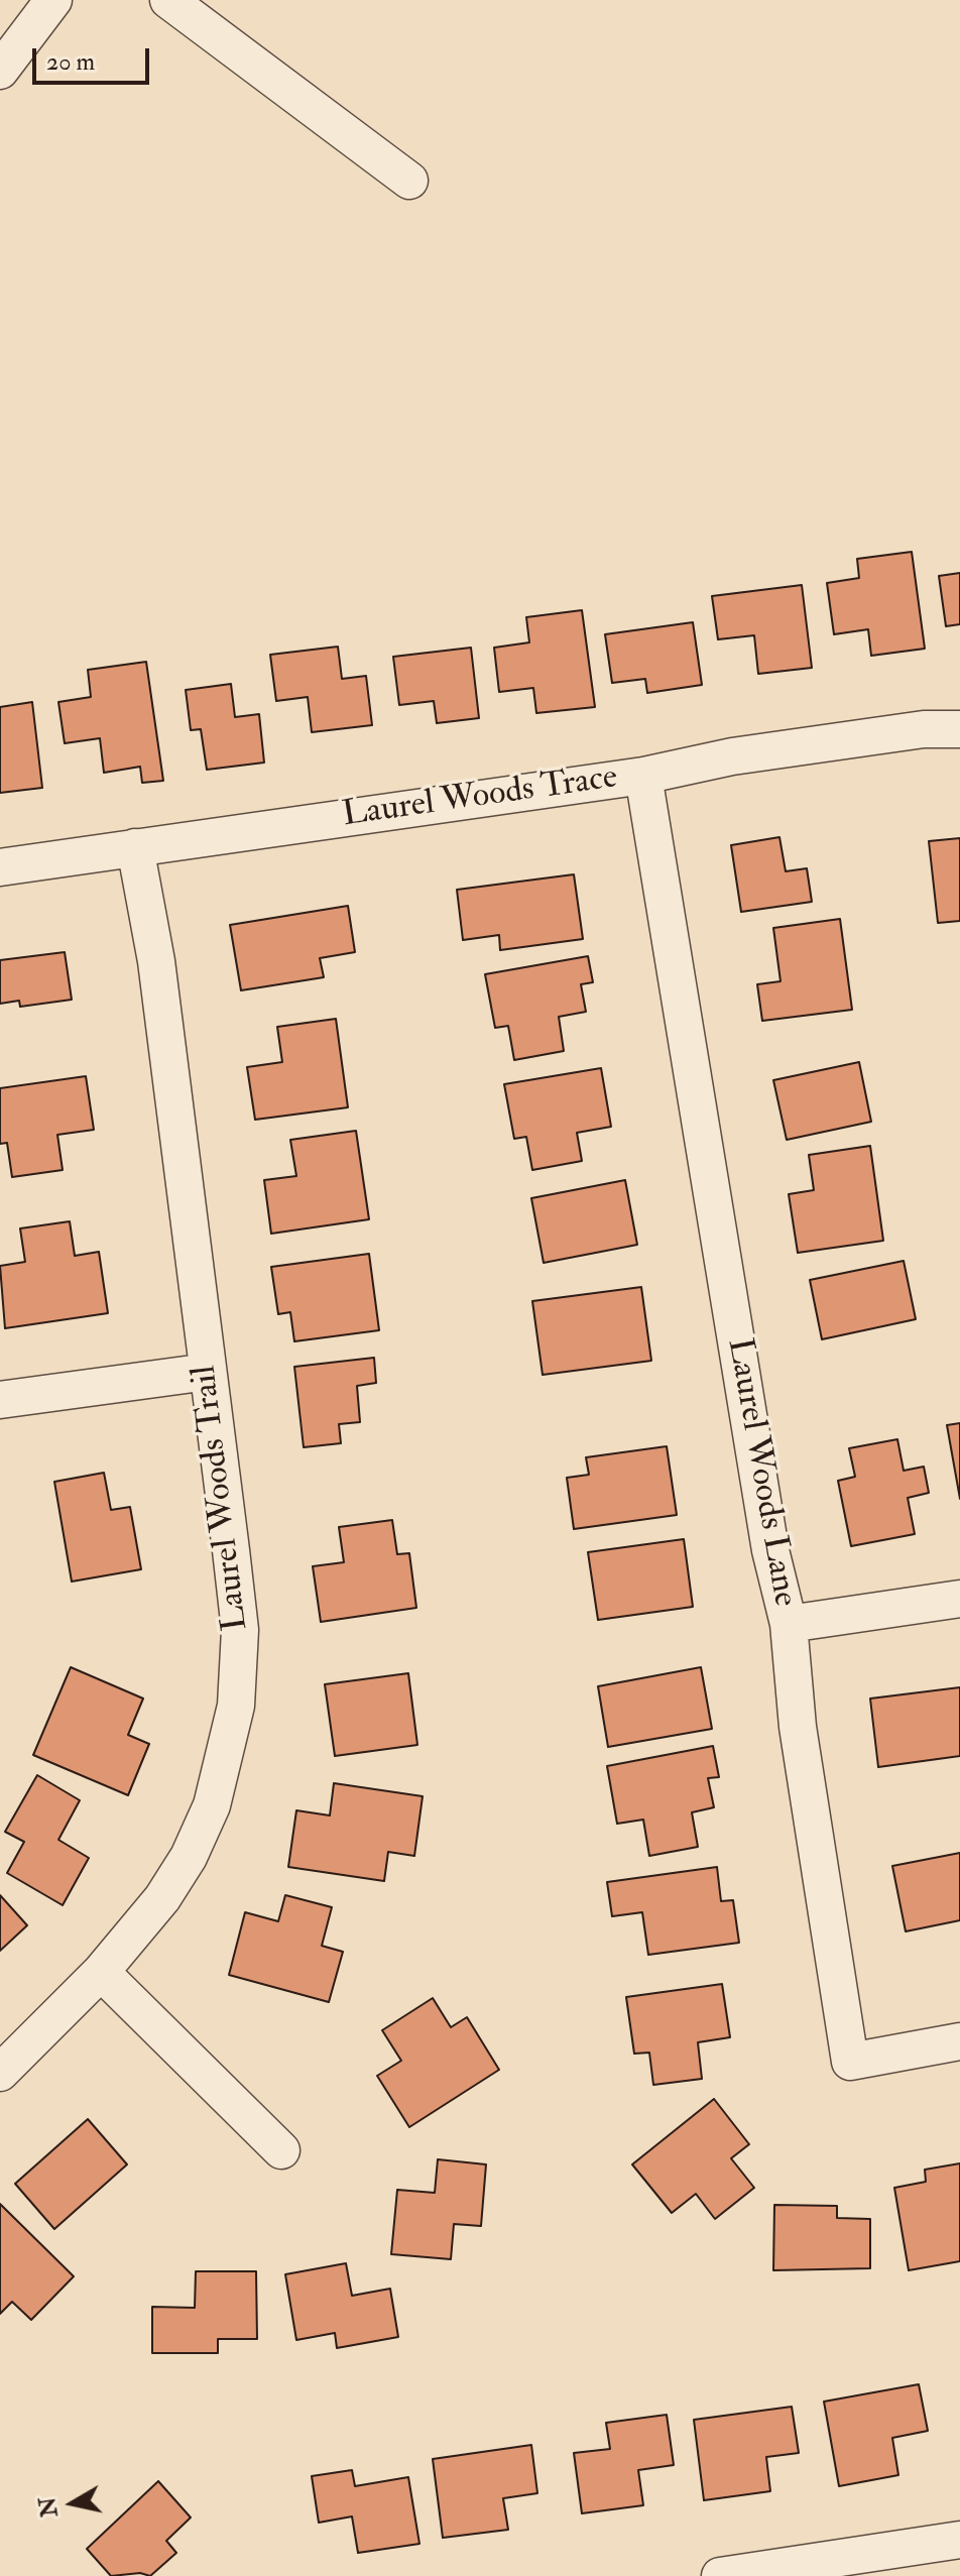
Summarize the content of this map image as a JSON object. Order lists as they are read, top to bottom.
{
  "streets": {
    "street": ["Laurel Woods Trace", "Laurel Woods Lane", "Laurel Woods Trail"]
  },
  "crossings": [
    ["Laurel Woods Trace", "Laurel Woods Lane"],
    ["Laurel Woods Trace", "Laurel Woods Trail"]
  ],
  "scale_bar": "20 m",
  "north": "left"
}
